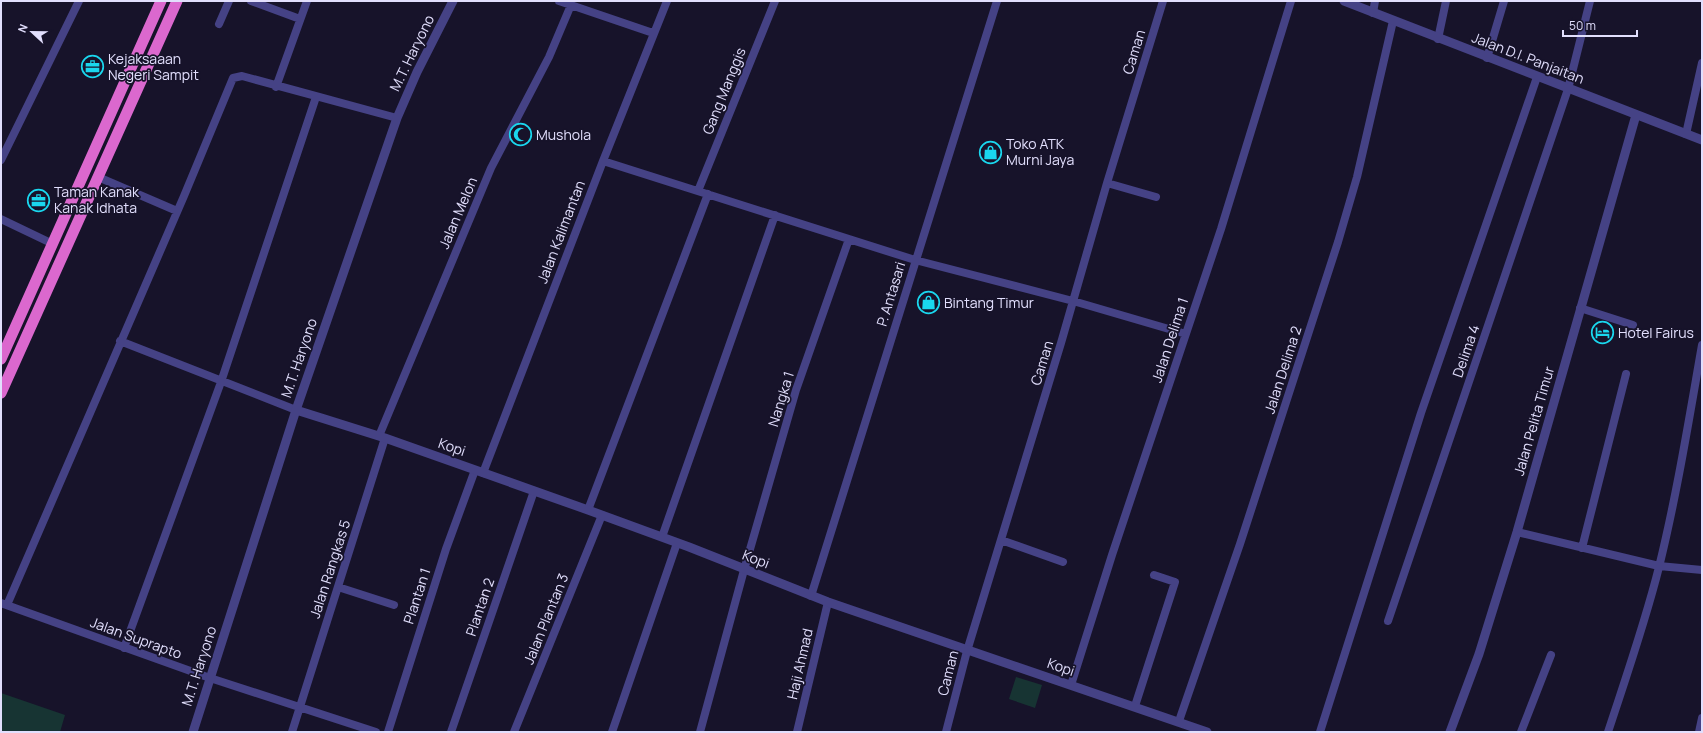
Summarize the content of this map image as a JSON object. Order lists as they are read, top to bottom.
{
  "streets": {
    "street": [
      "Caman",
      "M.T. Haryono",
      "Jalan D.I. Panjaitan",
      "Gang Manggis",
      "Jalan Melon",
      "Jalan Kalimantan",
      "P. Antasari",
      "Jalan Delima 1",
      "Delima 4",
      "Jalan Delima 2",
      "Nangka 1",
      "Jalan Pelita Timur",
      "Kopi",
      "Jalan Rangkas 5",
      "Plantan 1",
      "Plantan 2",
      "Jalan Plantan 3",
      "Jalan Suprapto",
      "Haji Ahmad"
    ]
  },
  "crossings": [
    ["Caman", "Kopi"],
    ["M.T. Haryono", "Kopi"],
    ["M.T. Haryono", "Jalan Suprapto"],
    ["Jalan D.I. Panjaitan", "Delima 4"],
    ["Jalan D.I. Panjaitan", "Jalan Delima 2"],
    ["Jalan D.I. Panjaitan", "Jalan Pelita Timur"],
    ["Jalan Melon", "Kopi"],
    ["Jalan Melon", "Jalan Rangkas 5"],
    ["Jalan Kalimantan", "Kopi"],
    ["Jalan Kalimantan", "Plantan 1"],
    ["P. Antasari", "Kopi"],
    ["Jalan Delima 1", "Kopi"],
    ["Jalan Delima 2", "Kopi"],
    ["Nangka 1", "Kopi"],
    ["Kopi", "Jalan Rangkas 5"],
    ["Kopi", "Plantan 1"],
    ["Kopi", "Plantan 2"],
    ["Kopi", "Jalan Plantan 3"],
    ["Kopi", "Haji Ahmad"],
    ["Jalan Rangkas 5", "Jalan Suprapto"]
  ],
  "places": {
    "office": ["Kejaksaaan Negeri Sampit", "Taman Kanak Kanak Idhata"],
    "mosque": ["Mushola"],
    "shop": ["Toko ATK Murni Jaya", "Bintang Timur"],
    "hotel": ["Hotel Fairus"]
  },
  "scale_bar": "50 m",
  "north": "left"
}
